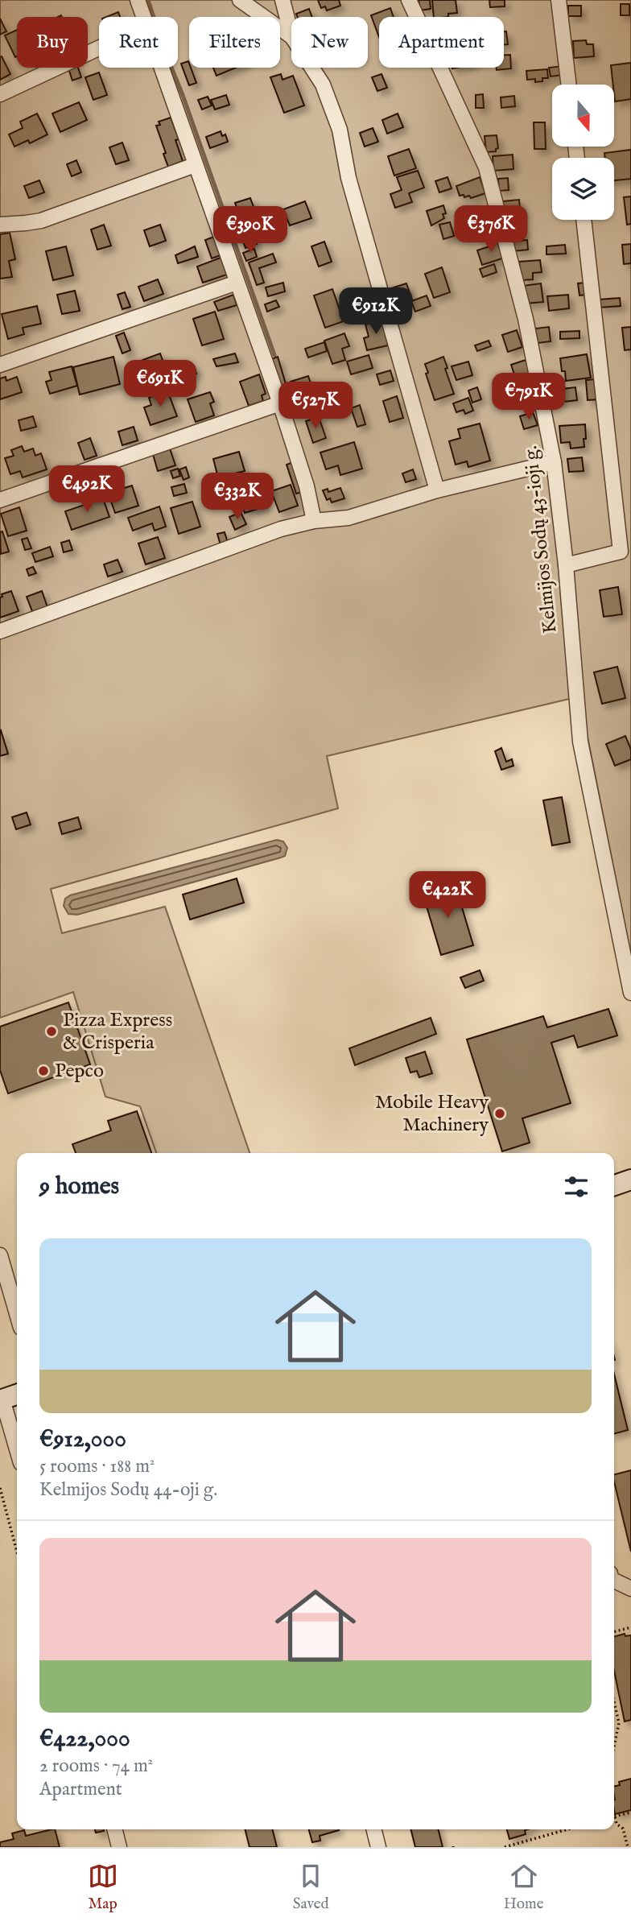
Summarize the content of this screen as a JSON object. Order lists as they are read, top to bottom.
{
  "streets": {
    "street": ["Kelmijos Sodų 43-ioji g."]
  },
  "places": ["Pizza Express & Crisperia", "Pepco", "Mobile Heavy Machinery"],
  "north": "bottom",
  "page": {
    "chip": [
      "Buy",
      "Rent",
      "Filters",
      "New",
      "Apartment"
    ],
    "price": [
      "€376K",
      "€390K",
      "€912K",
      "€691K",
      "€791K",
      "€527K",
      "€492K",
      "€332K",
      "€422K"
    ],
    "heading": "9 homes",
    "list": [
      {
        "name": "€912,000",
        "note": "5 rooms · 188 m² · Kelmijos Sodų 44-oji g."
      },
      {
        "name": "€422,000",
        "note": "2 rooms · 74 m² · Apartment"
      }
    ],
    "tabs": ["Map", "Saved", "Home"]
  }
}
